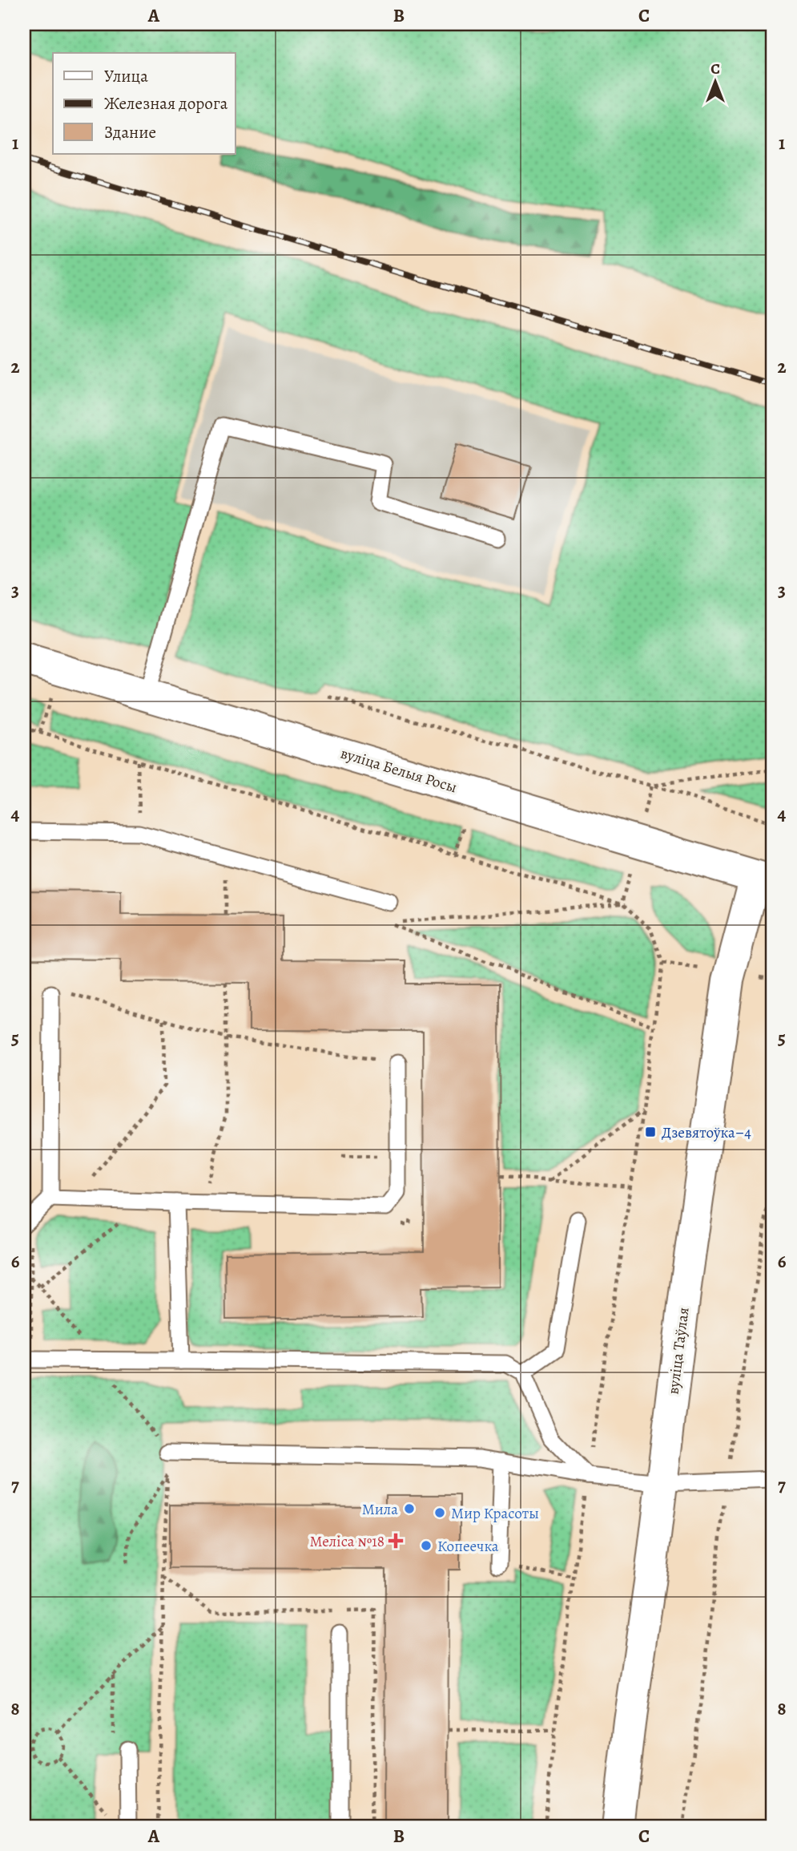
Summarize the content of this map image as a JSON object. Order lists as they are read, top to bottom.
{
  "streets": {
    "street": ["вуліца Белыя Росы", "вуліца Таўлая"]
  },
  "crossings": [
    ["вуліца Белыя Росы", "вуліца Таўлая"]
  ],
  "places": {
    "transit": ["Дзевятоўка–4"],
    "other": ["Мила", "Мир Красоты", "Копеечка"],
    "health": ["Меліса №18"]
  },
  "legend": ["Улица", "Железная дорога", "Здание"],
  "north": "top",
  "grid": {
    "columns": ["A", "B", "C"],
    "rows": [
      "1",
      "2",
      "3",
      "4",
      "5",
      "6",
      "7",
      "8"
    ]
  }
}
